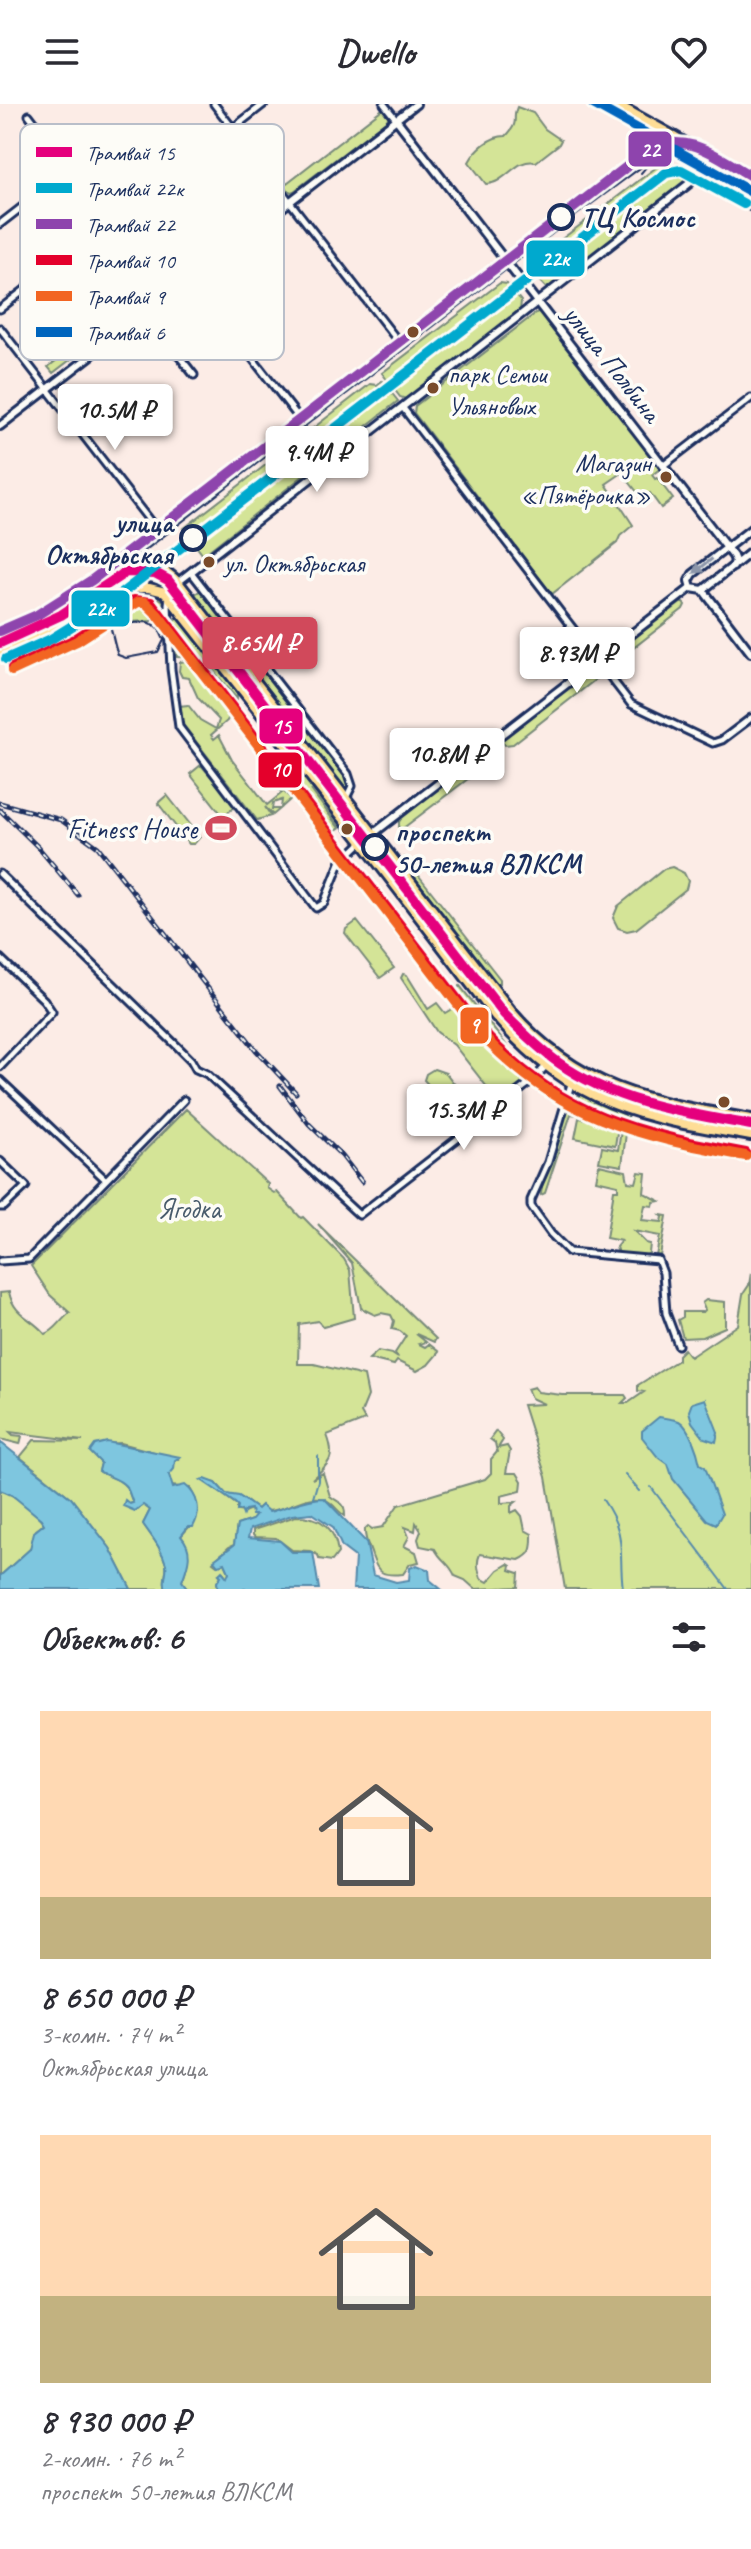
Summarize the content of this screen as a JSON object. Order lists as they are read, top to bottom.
{
  "streets": {
    "street": ["улица Полбина"]
  },
  "parks": ["Ягодка"],
  "places": {
    "other": [
      "ТЦ Космос",
      "парк Семьи Ульяновых",
      "Магазин «Пятёрочка»",
      "улица Октябрьская",
      "ул. Октябрьская",
      "проспект 50-летия ВЛКСМ"
    ],
    "sports": ["Fitness House"]
  },
  "lines": [
    "tram line 6",
    "tram line 22",
    "tram line 22к",
    "tram line 15",
    "tram line 10",
    "tram line 9"
  ],
  "legend": [
    "Трамвай 15",
    "Трамвай 22к",
    "Трамвай 22",
    "Трамвай 10",
    "Трамвай 9",
    "Трамвай 6"
  ],
  "page": {
    "header": "Dwello",
    "price": [
      "10.5M ₽",
      "9.4M ₽",
      "8.65M ₽",
      "8.93M ₽",
      "10.8M ₽",
      "15.3M ₽"
    ],
    "heading": "Объектов: 6",
    "list": [
      {
        "name": "8 650 000 ₽",
        "note": "3-комн. · 74 m² · Октябрьская улица"
      },
      {
        "name": "8 930 000 ₽",
        "note": "2-комн. · 76 m² · проспект 50-летия ВЛКСМ"
      }
    ]
  }
}
